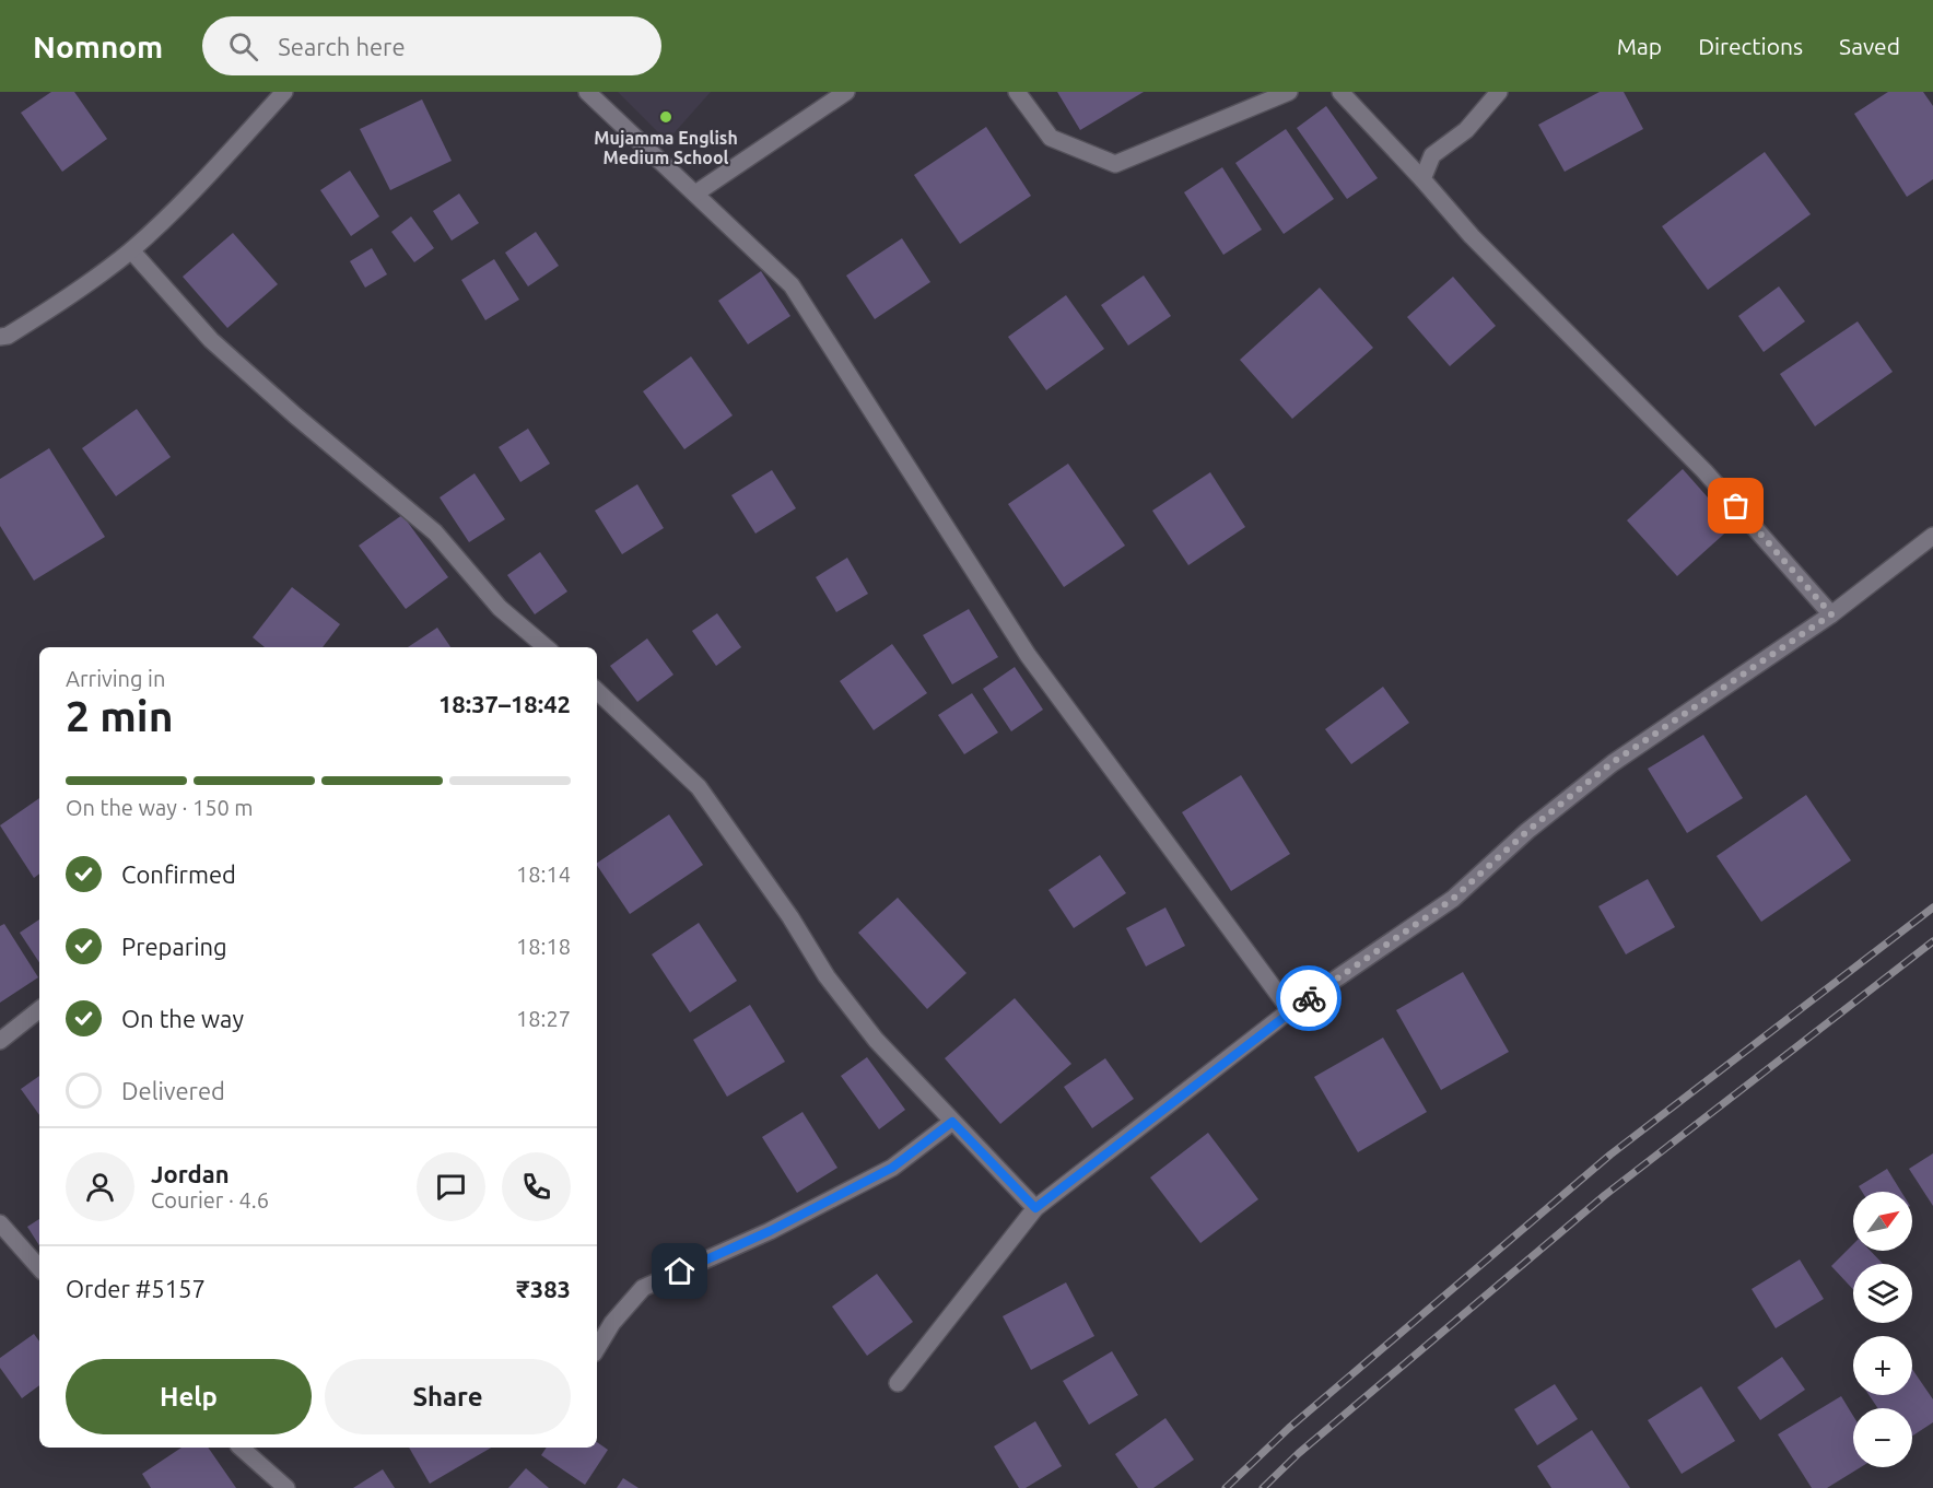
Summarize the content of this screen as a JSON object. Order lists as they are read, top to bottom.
{
  "places": ["Mujamma English Medium School"],
  "north": "top right",
  "page": {
    "header": "Nomnom",
    "search": "Search here",
    "nav": ["Map", "Directions", "Saved"],
    "heading": ["2 min", "Arriving in", "18:37–18:42"],
    "panel": [
      "Jordan",
      "Courier · 4.6",
      "Order #5157",
      "₹383"
    ],
    "bar": "On the way · 150 m",
    "list": [
      ["Confirmed", "18:14"],
      ["Preparing", "18:18"],
      ["On the way", "18:27"],
      "Delivered"
    ],
    "map_buttons": ["+", "−"],
    "buttons": ["Help", "Share"]
  }
}
